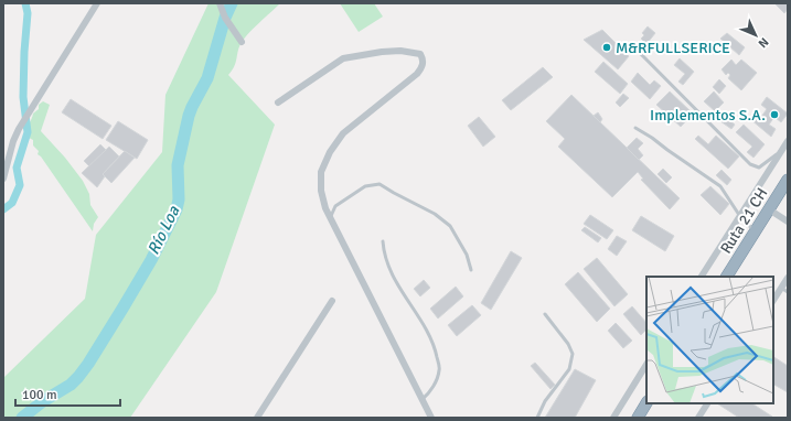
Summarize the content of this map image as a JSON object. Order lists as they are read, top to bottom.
{
  "streets": {
    "highway": ["Ruta 21 CH"]
  },
  "water": ["Río Loa"],
  "places": ["M&RFULLSERICE", "Implementos S.A."],
  "scale_bar": "100 m",
  "north": "bottom right"
}
